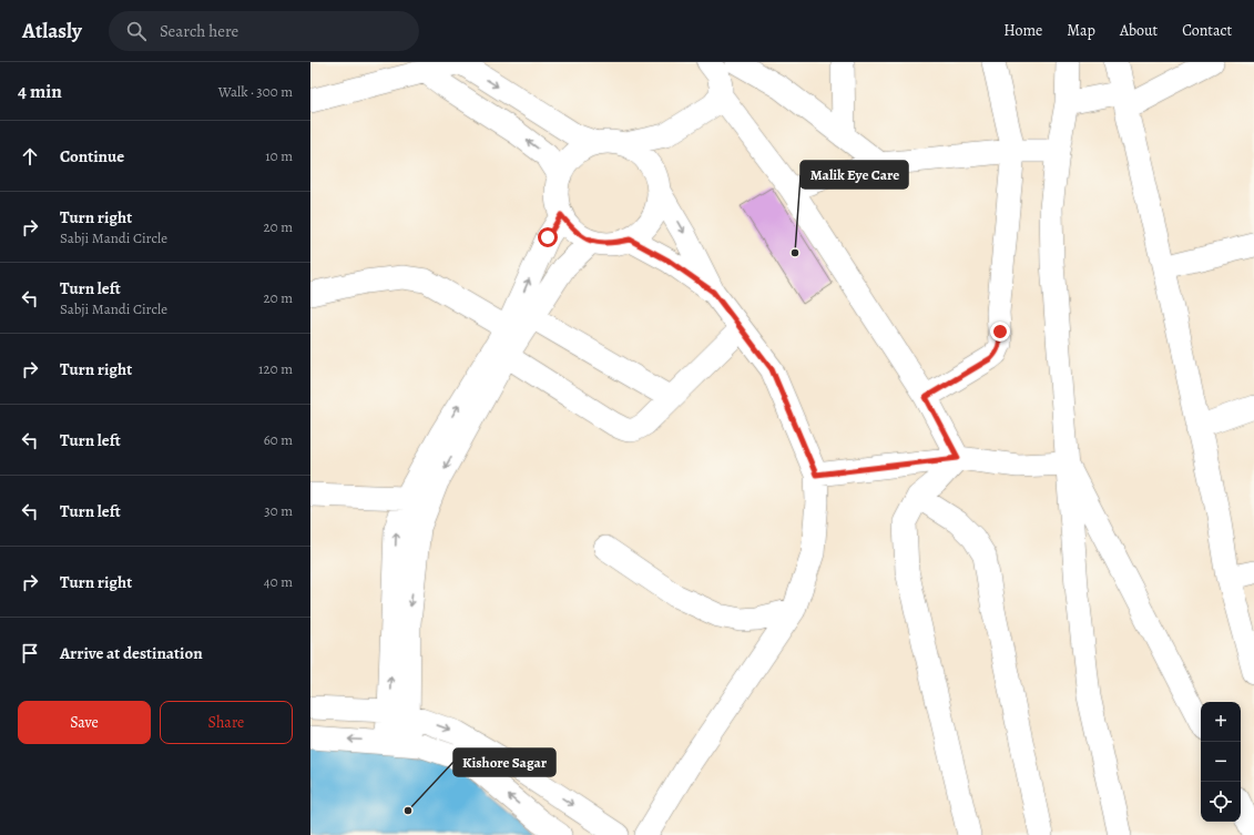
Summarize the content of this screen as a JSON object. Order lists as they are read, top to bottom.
{
  "places": ["Malik Eye Care", "Kishore Sagar"],
  "page": {
    "header": "Atlasly",
    "search": "Search here",
    "nav": [
      "Home",
      "Map",
      "About",
      "Contact"
    ],
    "heading": ["4 min", "Walk · 300 m"],
    "list": [
      ["Continue", "10 m"],
      ["Turn right", "Sabji Mandi Circle", "20 m"],
      ["Turn left", "Sabji Mandi Circle", "20 m"],
      ["Turn right", "120 m"],
      ["Turn left", "60 m"],
      ["Turn left", "30 m"],
      ["Turn right", "40 m"],
      "Arrive at destination"
    ],
    "buttons": ["Save", "Share"],
    "map_buttons": ["+", "−"]
  }
}
